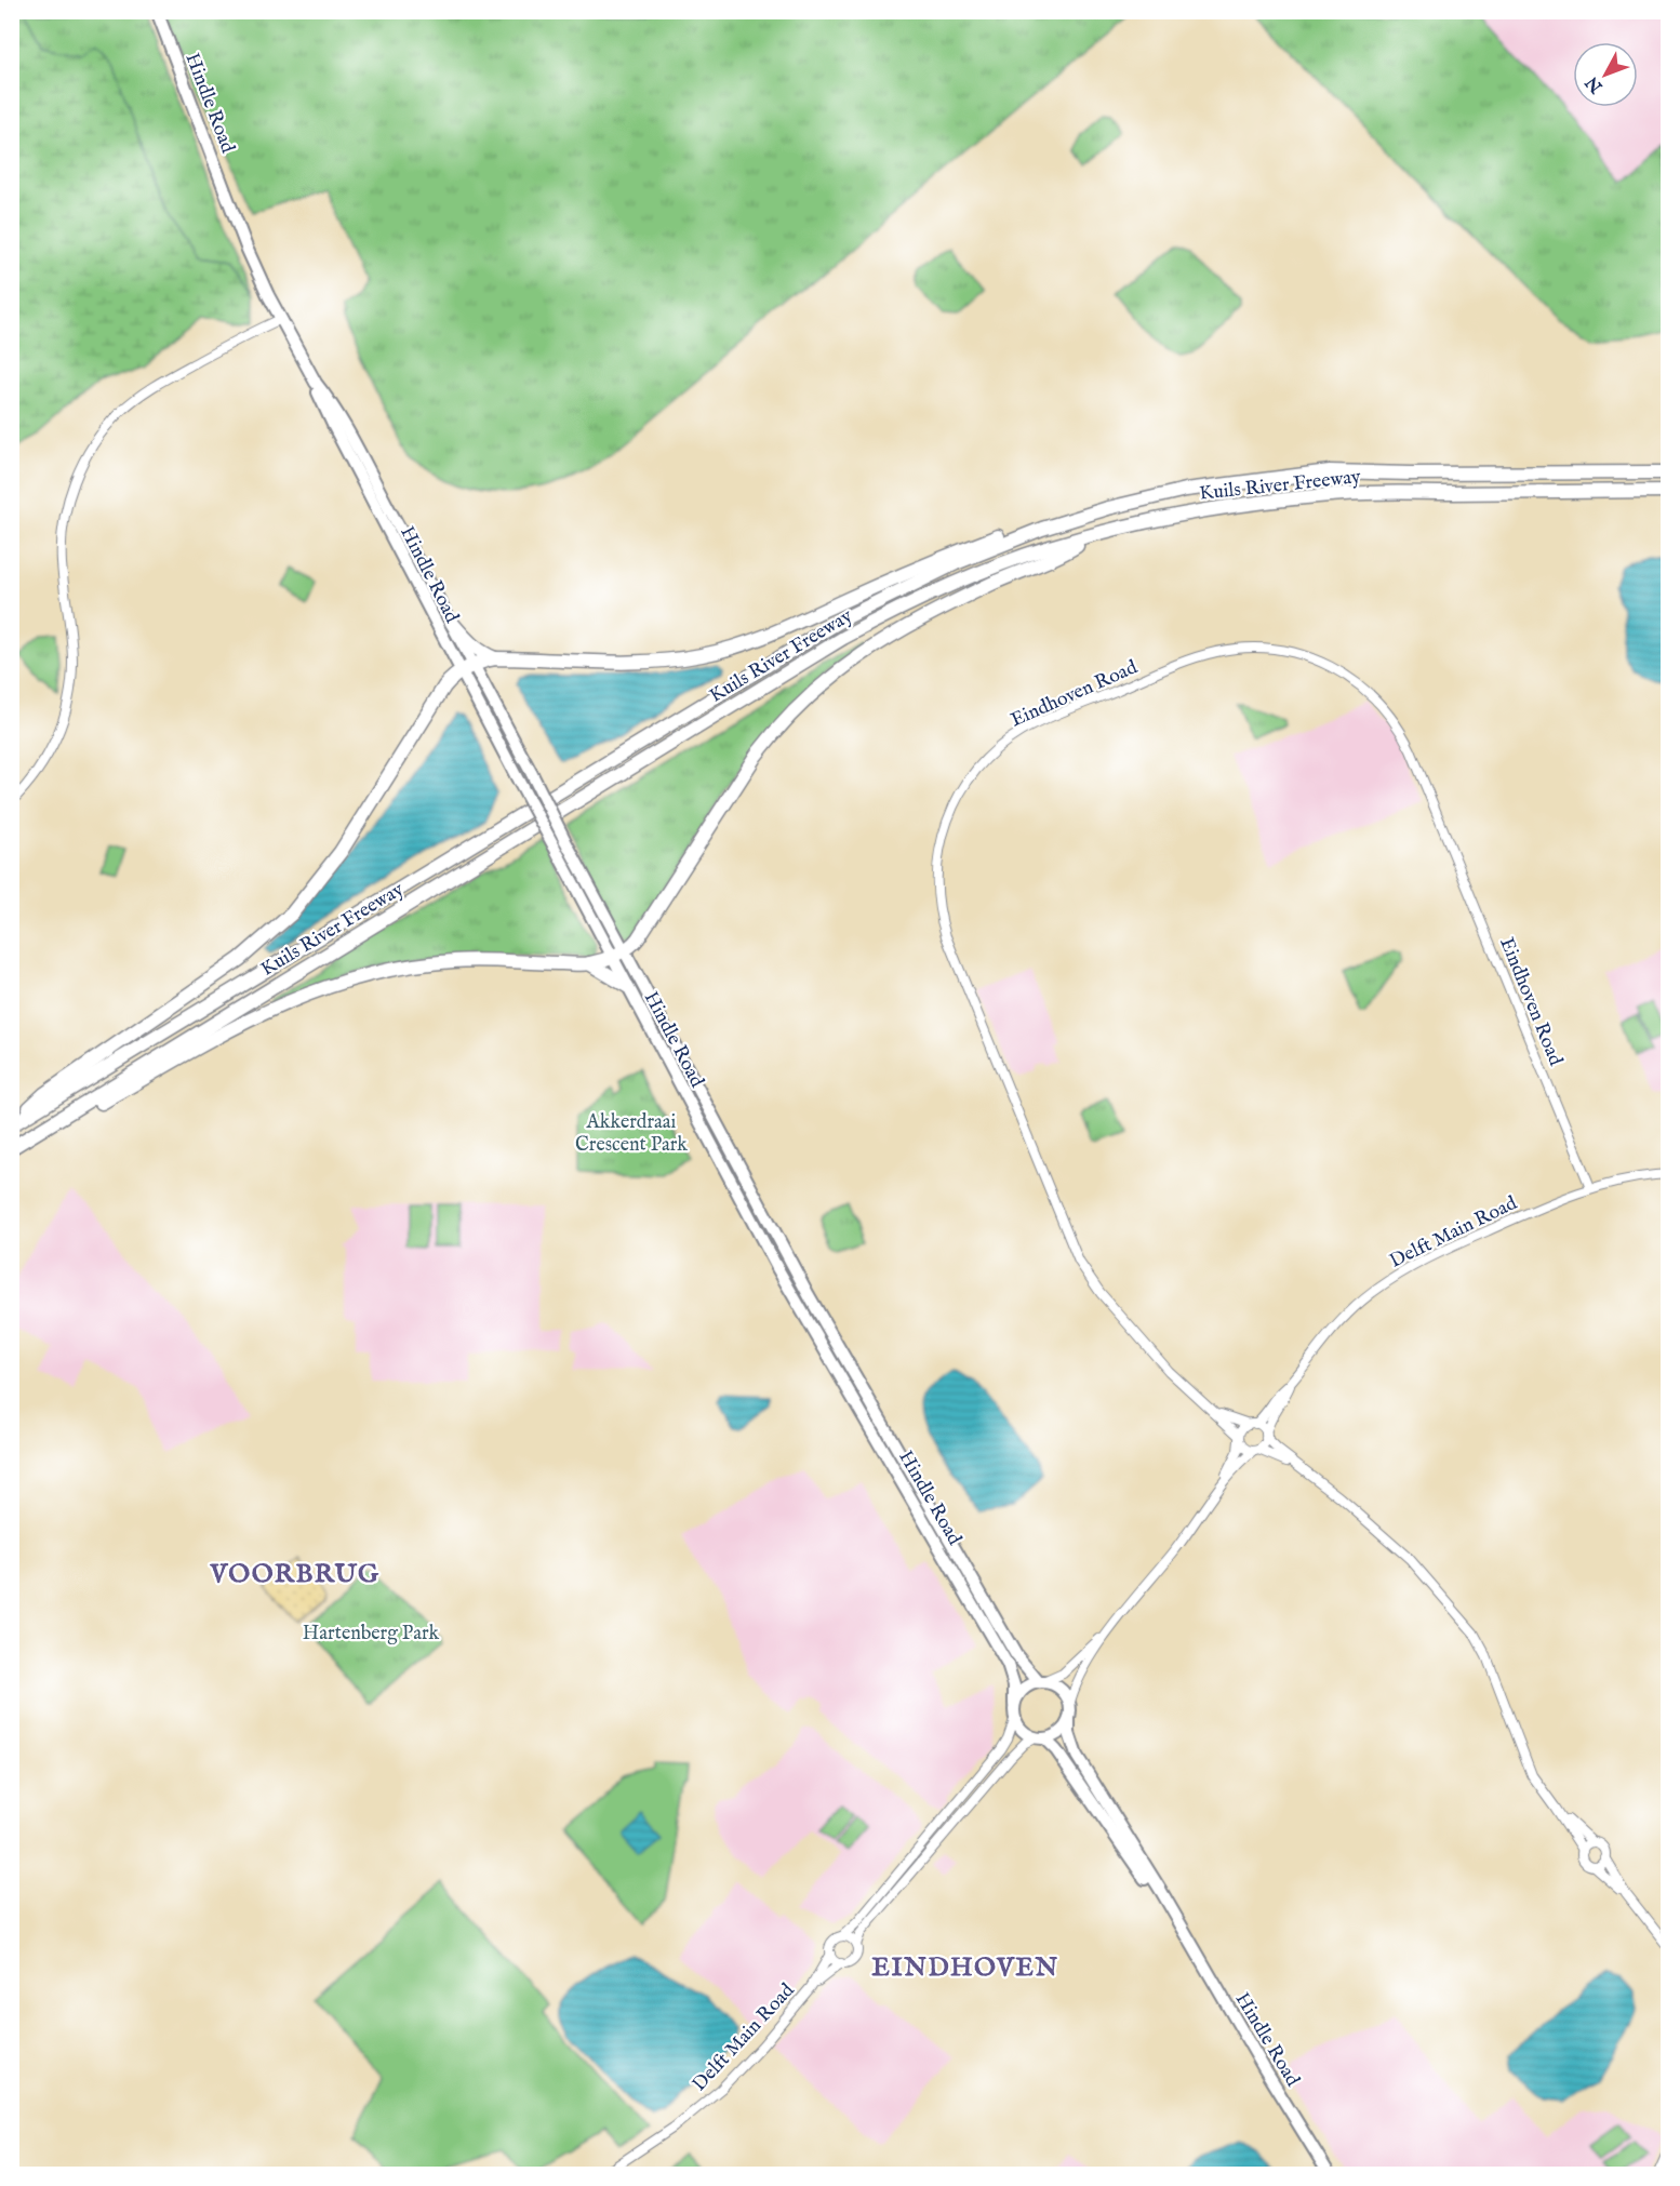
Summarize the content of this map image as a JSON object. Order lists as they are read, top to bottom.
{
  "streets": {
    "highway": ["Kuils River Freeway"],
    "main road": ["Hindle Road"],
    "street": ["Eindhoven Road", "Delft Main Road"]
  },
  "crossings": [
    ["Eindhoven Road", "Delft Main Road"]
  ],
  "districts": ["VOORBRUG", "EINDHOVEN"],
  "parks": ["Akkerdraai Crescent Park", "Hartenberg Park"],
  "north": "bottom left"
}
